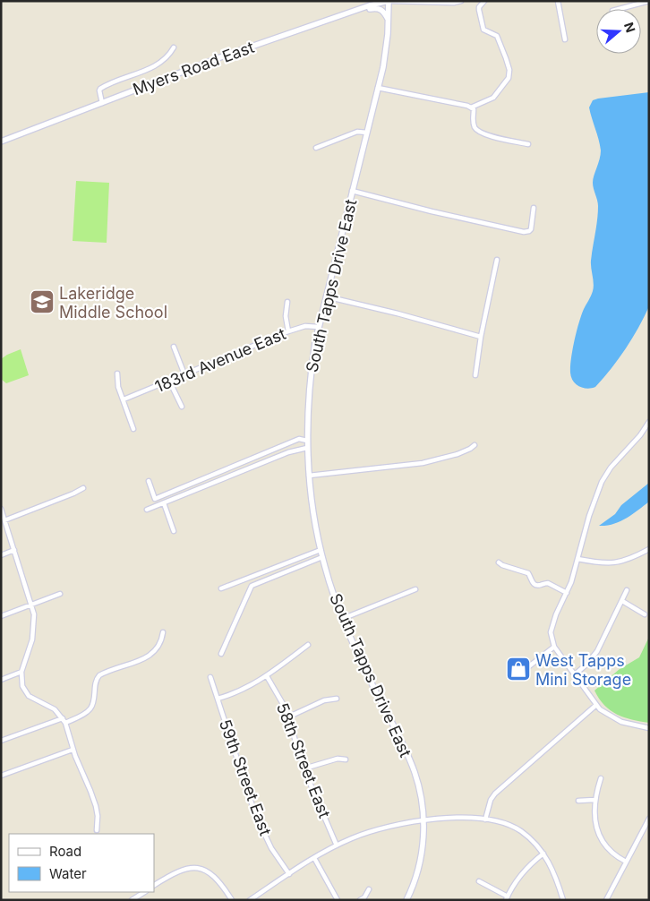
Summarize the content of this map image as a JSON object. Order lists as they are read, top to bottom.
{
  "streets": {
    "street": [
      "Myers Road East",
      "South Tapps Drive East",
      "183rd Avenue East",
      "58th Street East",
      "59th Street East"
    ]
  },
  "crossings": [
    ["Myers Road East", "South Tapps Drive East"],
    ["South Tapps Drive East", "183rd Avenue East"]
  ],
  "places": {
    "school or university": ["Lakeridge Middle School"],
    "shop": ["West Tapps Mini Storage"]
  },
  "legend": ["Road", "Water"],
  "north": "right"
}
